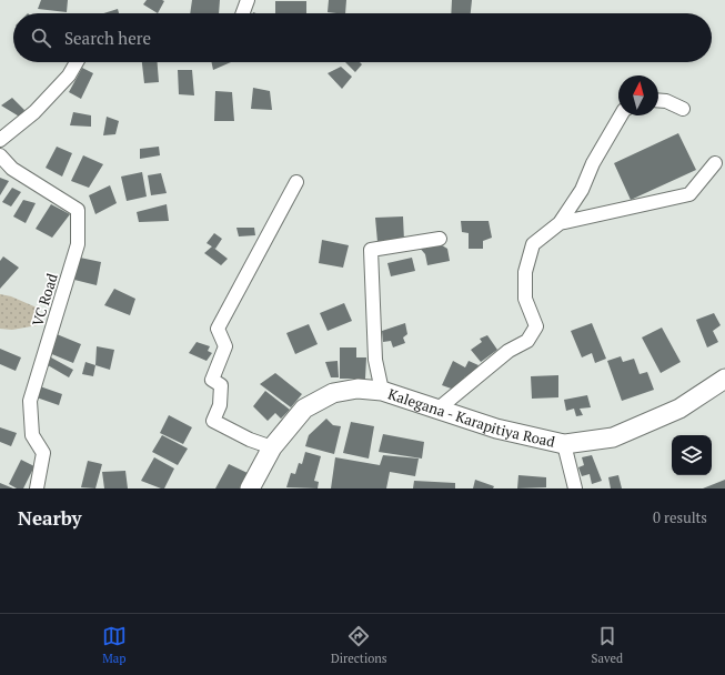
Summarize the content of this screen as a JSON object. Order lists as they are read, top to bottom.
{
  "streets": {
    "main road": ["Kalegana - Karapitiya Road"],
    "street": ["VC Road"]
  },
  "north": "top",
  "page": {
    "search": "Search here",
    "heading": ["Nearby", "0 results"],
    "nav": ["Map", "Directions", "Saved"]
  }
}
